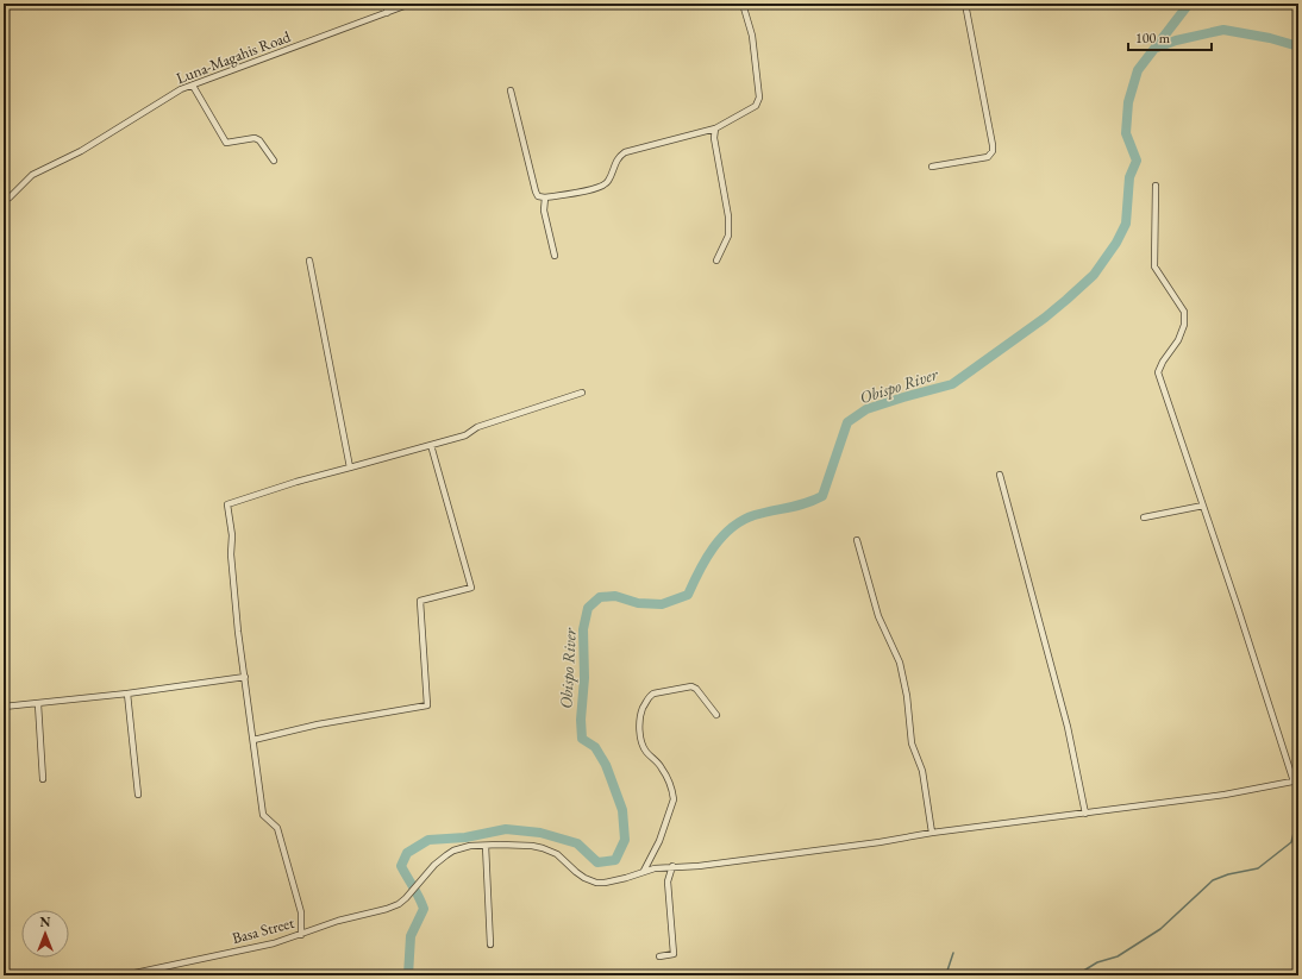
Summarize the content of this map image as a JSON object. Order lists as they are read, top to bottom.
{
  "streets": {
    "street": ["Luna-Magahis Road", "Basa Street"]
  },
  "water": ["Obispo River"],
  "scale_bar": "100 m",
  "north": "top"
}
